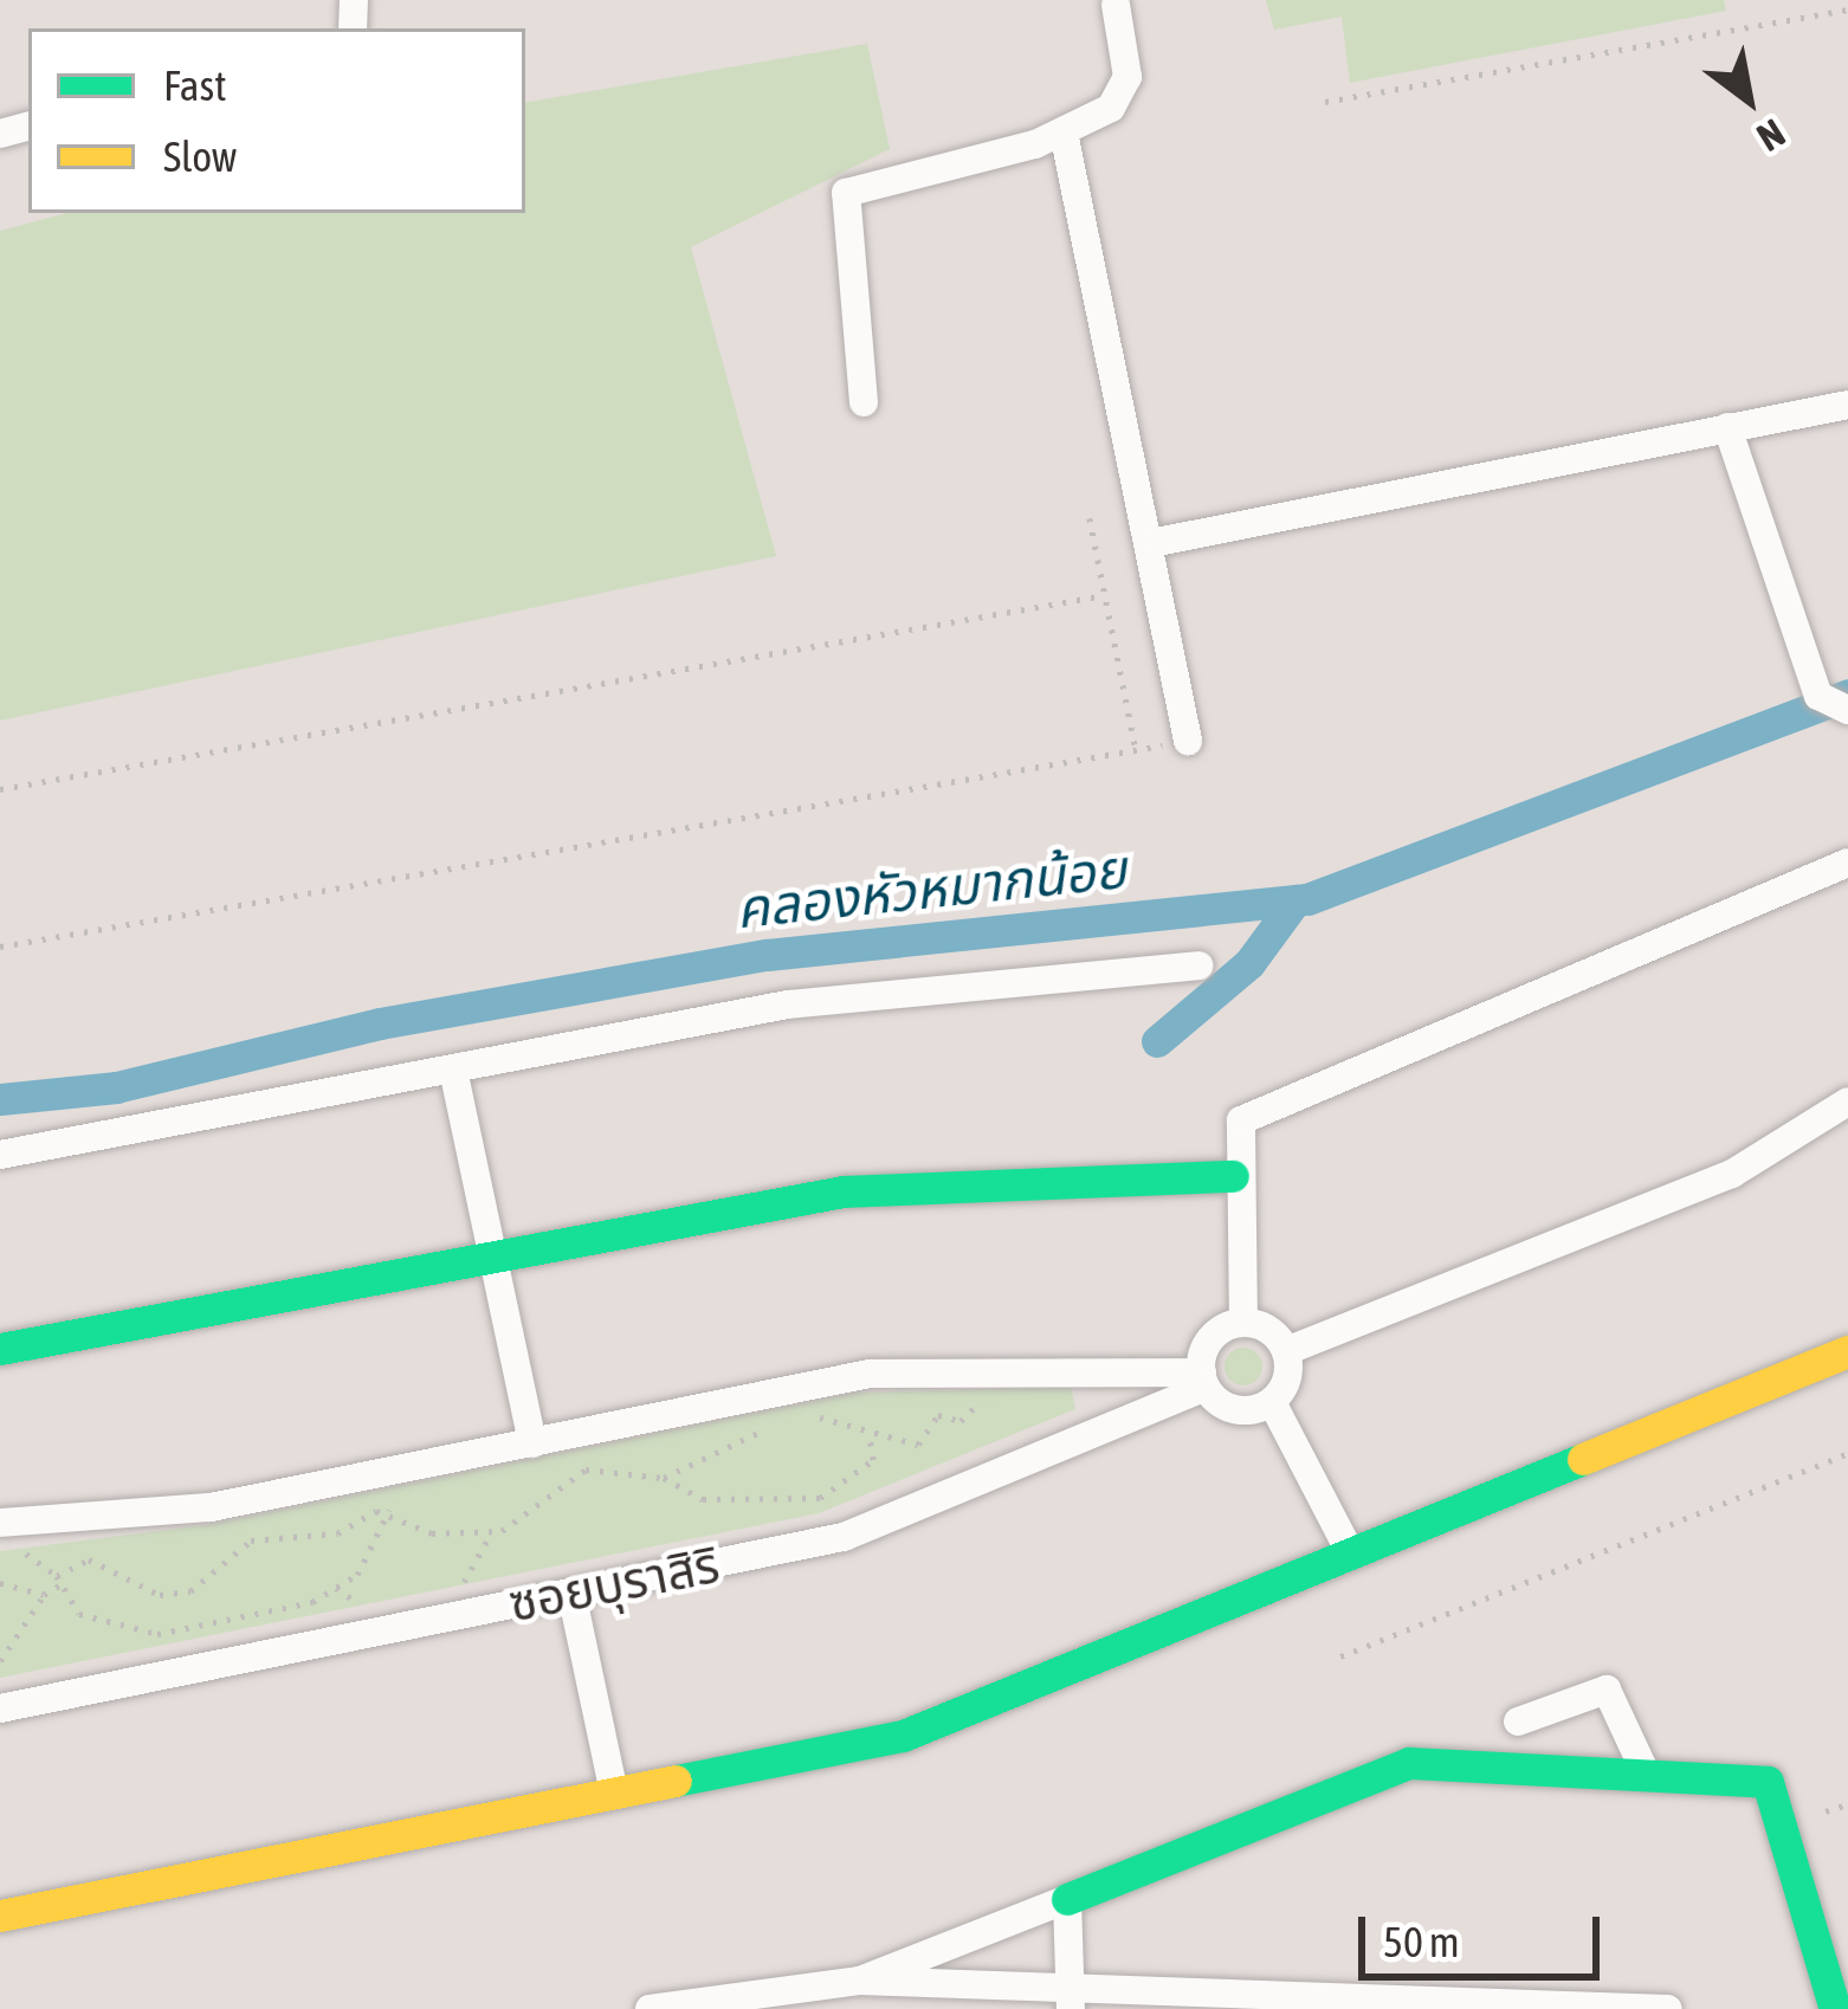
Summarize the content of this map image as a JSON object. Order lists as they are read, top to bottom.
{
  "streets": {
    "street": ["ซอยบุราสิริ"]
  },
  "water": ["คลองหัวหมากน้อย"],
  "legend": ["Fast", "Slow"],
  "scale_bar": "50 m",
  "north": "bottom right"
}
